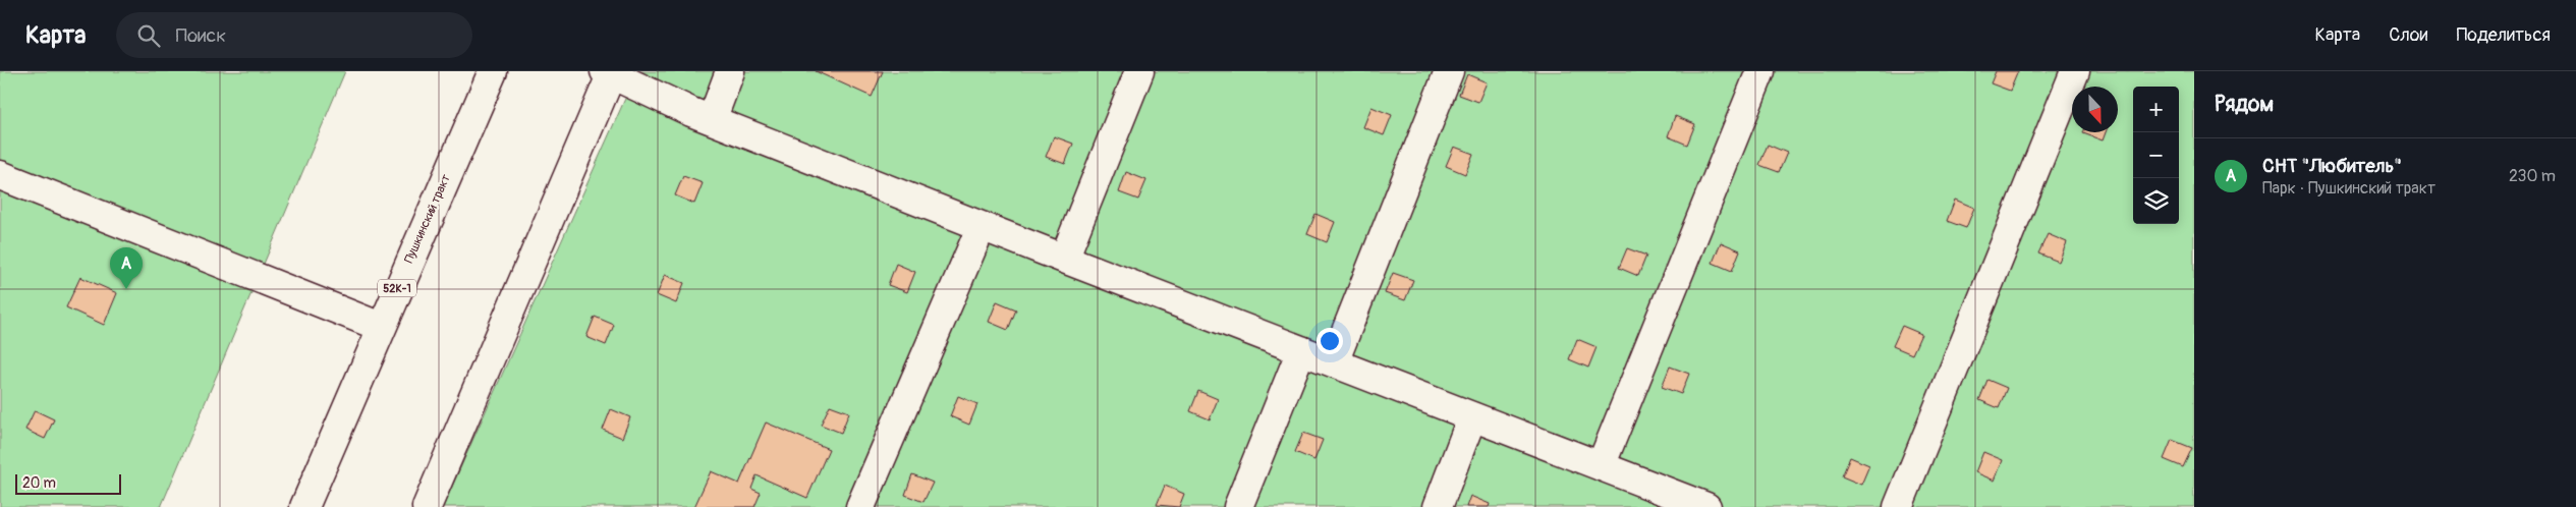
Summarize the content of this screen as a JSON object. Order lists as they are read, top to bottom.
{
  "streets": {
    "street": ["Пушкинский тракт", "52К-1"]
  },
  "scale_bar": "20 m",
  "north": "bottom",
  "page": {
    "header": "Карта",
    "search": "Поиск",
    "nav": ["Карта", "Слои", "Поделиться"],
    "heading": "Рядом",
    "map_buttons": ["+", "−"],
    "list": [
      {
        "mark": "A",
        "name": "СНТ \"Любитель\"",
        "note": "Парк · Пушкинский тракт",
        "value": "230 m"
      }
    ],
    "pins": "A",
    "scale": "20 m"
  }
}
